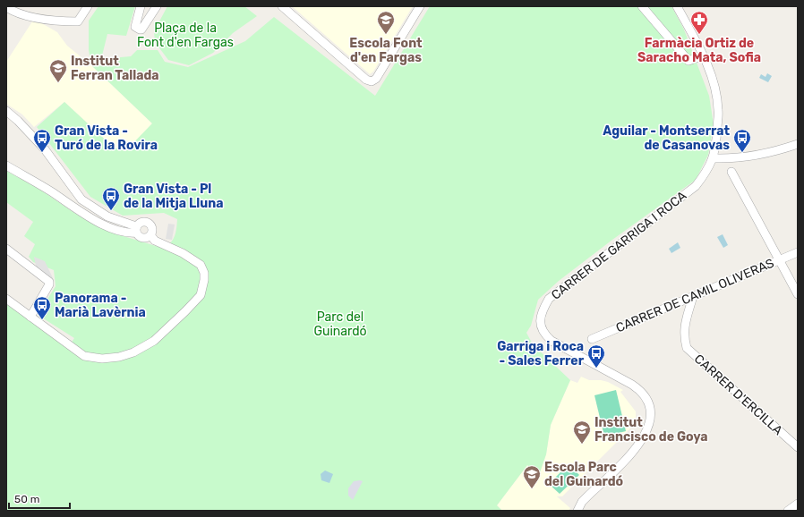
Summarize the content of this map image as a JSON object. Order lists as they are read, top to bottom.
{
  "streets": {
    "street": ["CARRER DE GARRIGA I ROCA", "CARRER DE CAMIL OLIVERAS", "CARRER D'ERCILLA"]
  },
  "crossings": [
    ["CARRER DE CAMIL OLIVERAS", "CARRER D'ERCILLA"]
  ],
  "parks": ["Plaça de la Font d'en Fargas", "Parc del Guinardó"],
  "places": {
    "school or university": [
      "Escola Font d'en Fargas",
      "Institut Ferran Tallada",
      "Institut Francisco de Goya",
      "Escola Parc del Guinardó"
    ],
    "pharmacy": ["Farmàcia Ortiz de Saracho Mata, Sofia"],
    "bus stop": [
      "Gran Vista - Turó de la Rovira",
      "Aguilar - Montserrat de Casanovas",
      "Gran Vista - Pl de la Mitja Lluna",
      "Panorama - Marià Lavèrnia",
      "Garriga i Roca - Sales Ferrer"
    ]
  },
  "scale_bar": "50 m"
}
